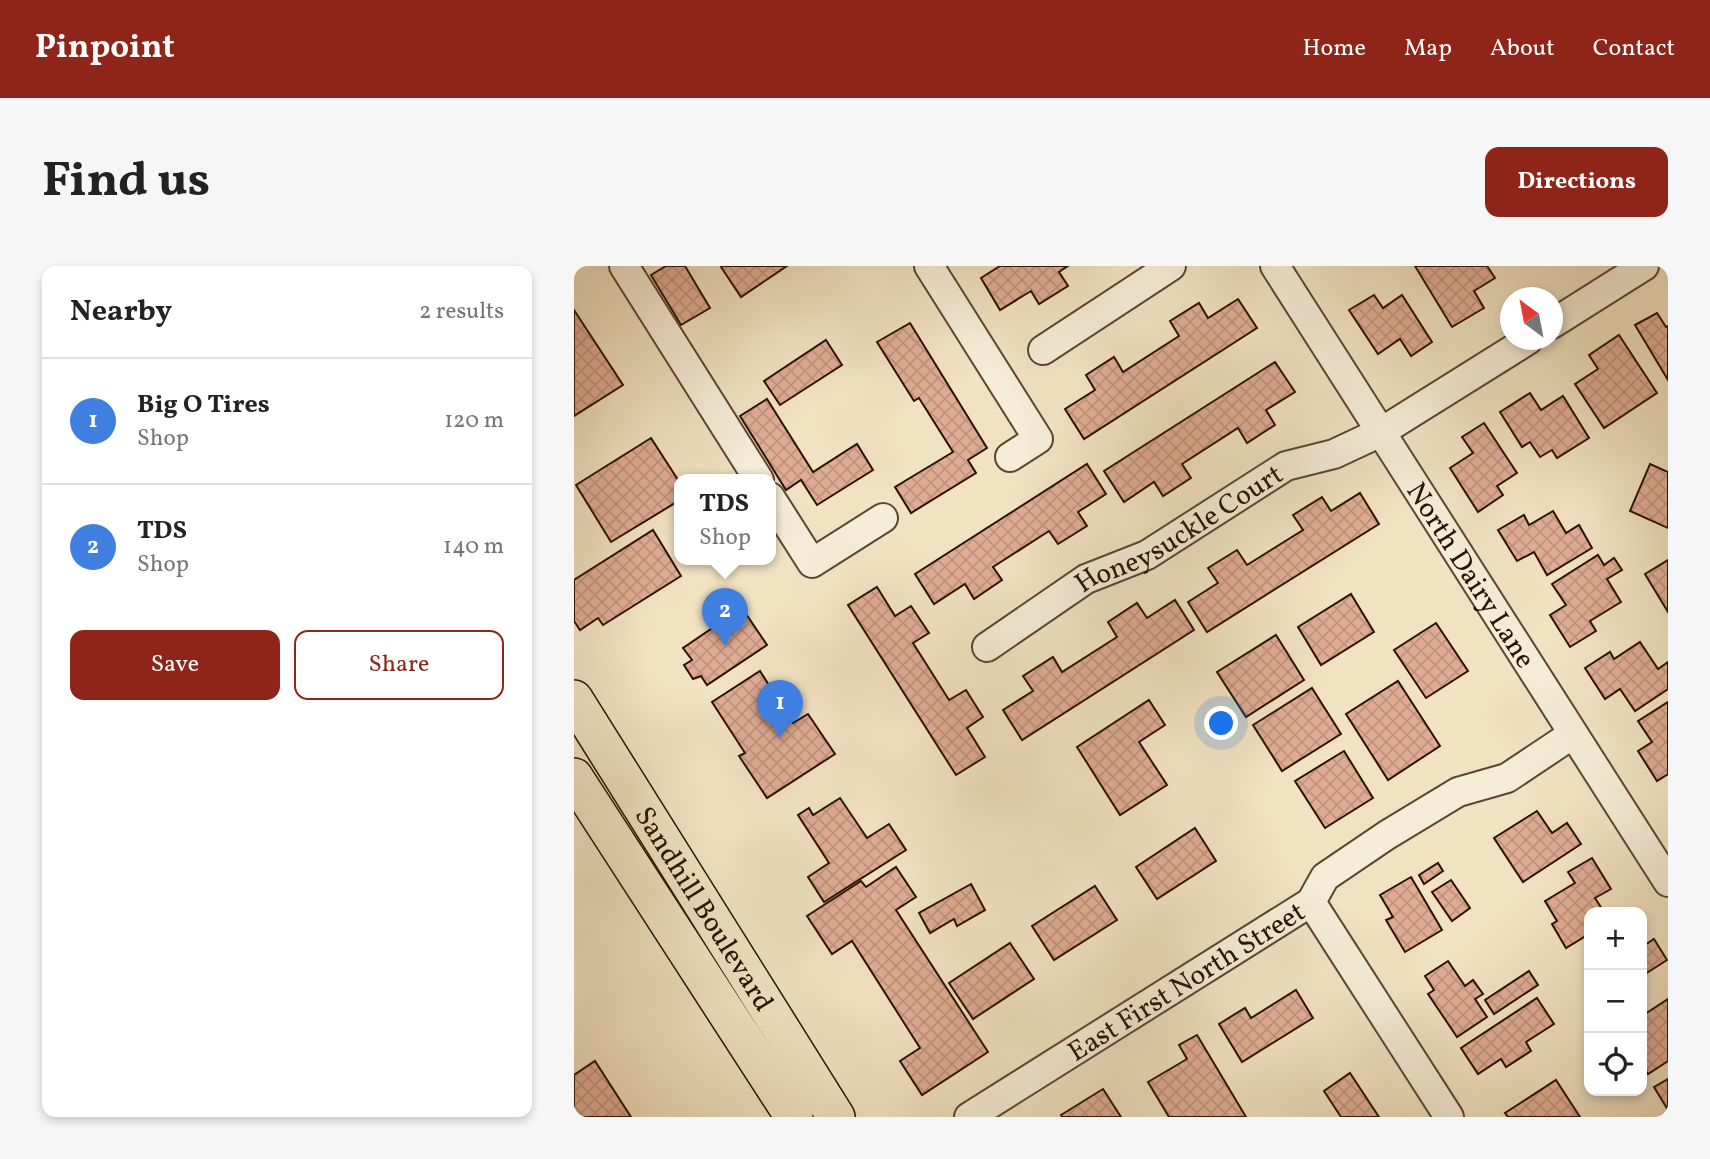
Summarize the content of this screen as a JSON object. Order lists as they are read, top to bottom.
{
  "streets": {
    "main road": ["Sandhill Boulevard"],
    "street": ["Honeysuckle Court", "North Dairy Lane", "East First North Street"]
  },
  "crossings": [
    ["Honeysuckle Court", "North Dairy Lane"],
    ["North Dairy Lane", "East First North Street"]
  ],
  "north": "top left",
  "page": {
    "header": "Pinpoint",
    "nav": [
      "Home",
      "Map",
      "About",
      "Contact"
    ],
    "buttons": [
      "Directions",
      ["Save", "Share"]
    ],
    "title": "Find us",
    "heading": ["Nearby", "2 results"],
    "list": [
      {
        "mark": "1",
        "name": "Big O Tires",
        "note": "Shop",
        "value": "120 m"
      },
      {
        "mark": "2",
        "name": "TDS",
        "note": "Shop",
        "value": "140 m"
      }
    ],
    "popup": ["TDS", "Shop"],
    "pins": ["2", "1"],
    "map_buttons": ["+", "−"]
  }
}
